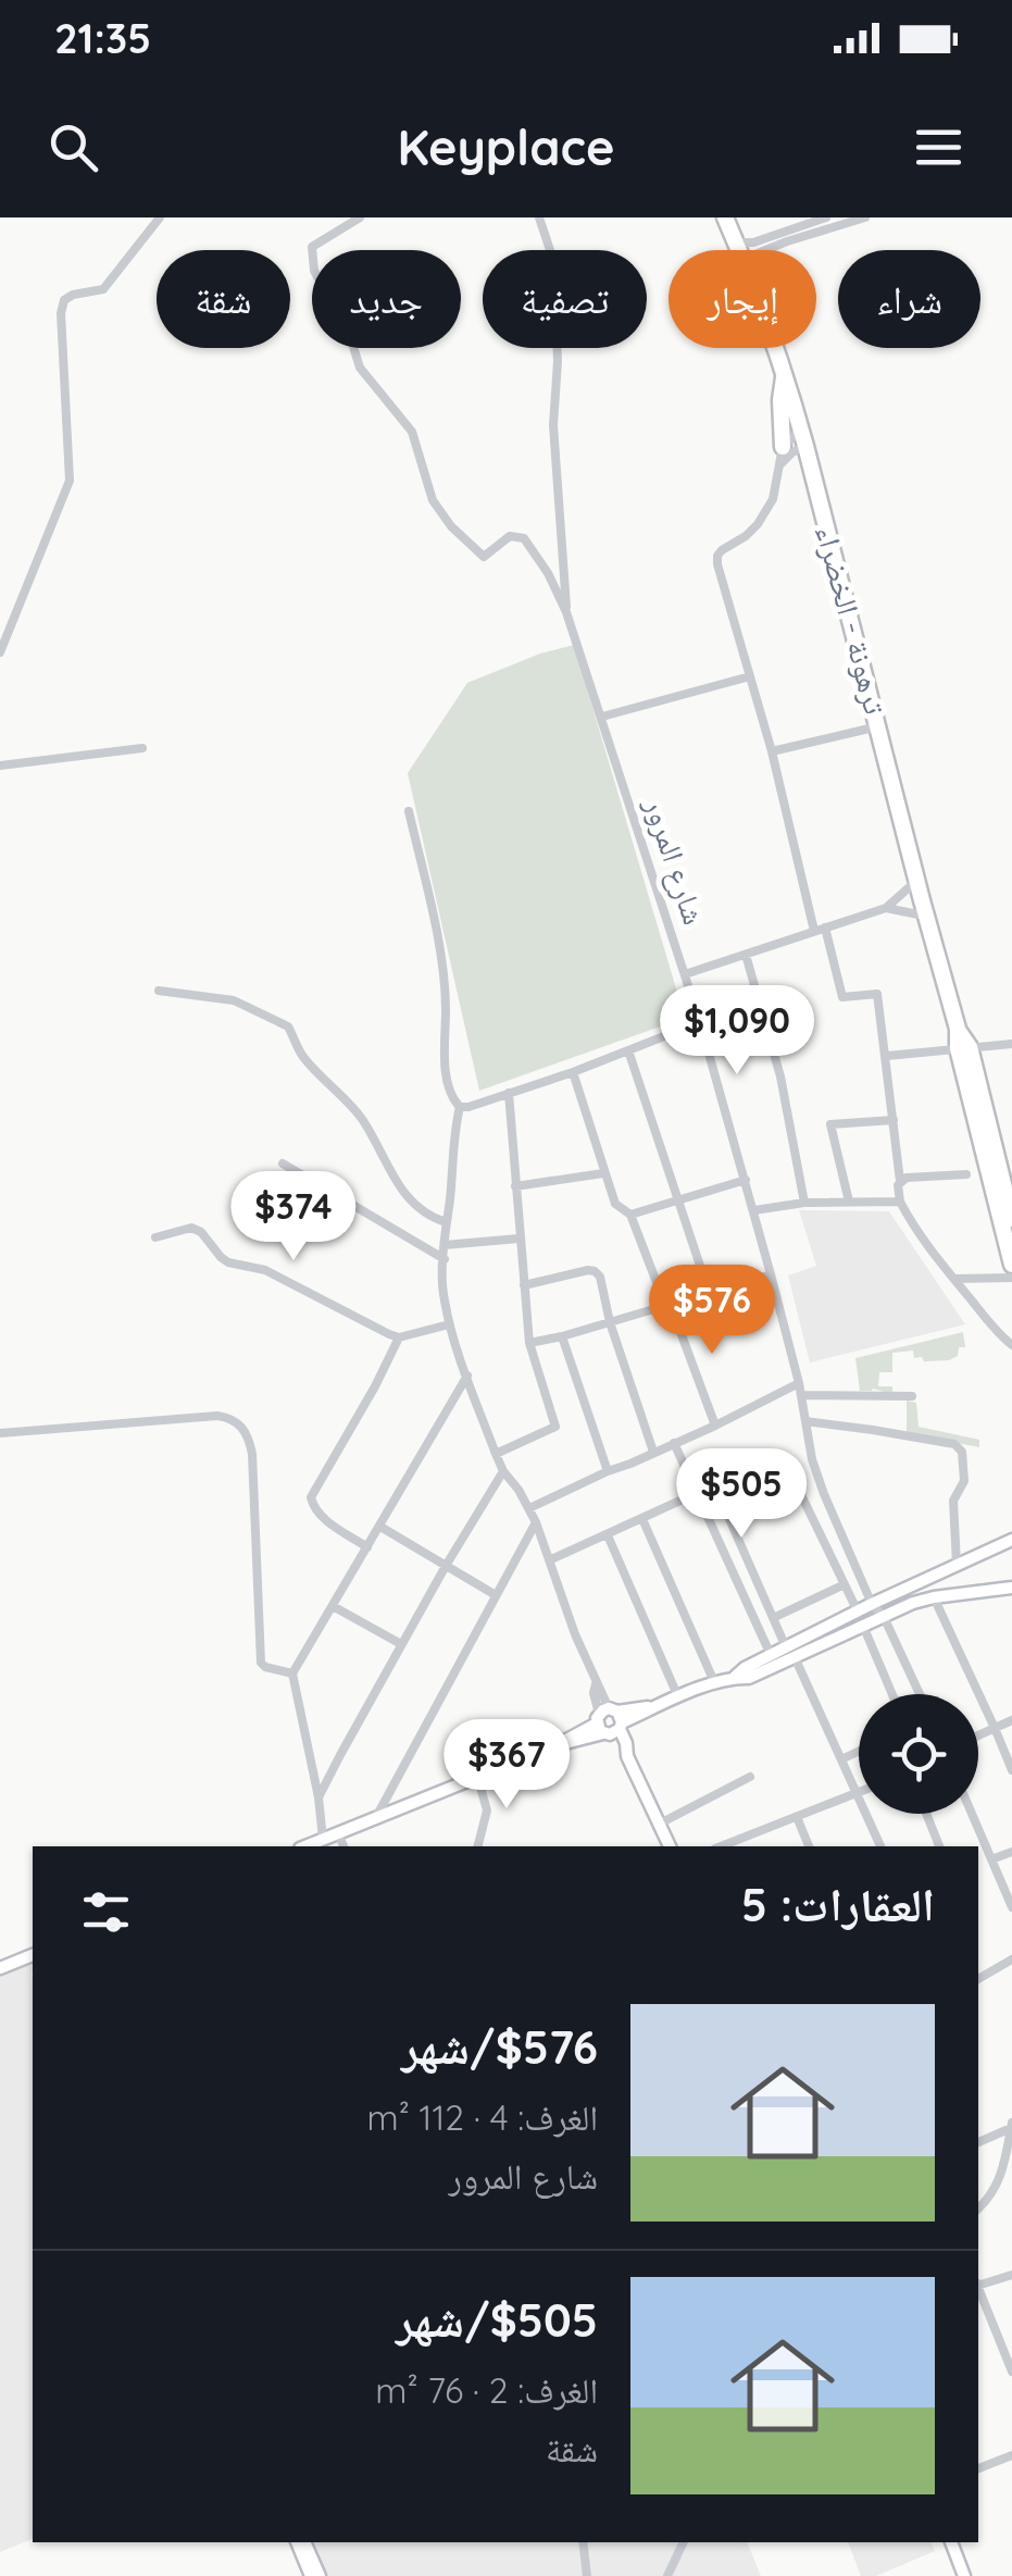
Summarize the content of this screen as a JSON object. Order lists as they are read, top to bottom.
{
  "streets": {
    "highway": ["ترهونة - الخضراء"],
    "street": ["شارع المرور"]
  },
  "page": {
    "status": "21:35",
    "header": "Keyplace",
    "chip": [
      "شراء",
      "إيجار",
      "تصفية",
      "جديد",
      "شقة"
    ],
    "price": [
      "$1,090",
      "$374",
      "$576",
      "$505",
      "$367"
    ],
    "heading": "العقارات: 5",
    "list": [
      {
        "name": "$576/شهر",
        "note": "الغرف: 4 · 112 m² · شارع المرور"
      },
      {
        "name": "$505/شهر",
        "note": "الغرف: 2 · 76 m² · شقة"
      }
    ]
  }
}
